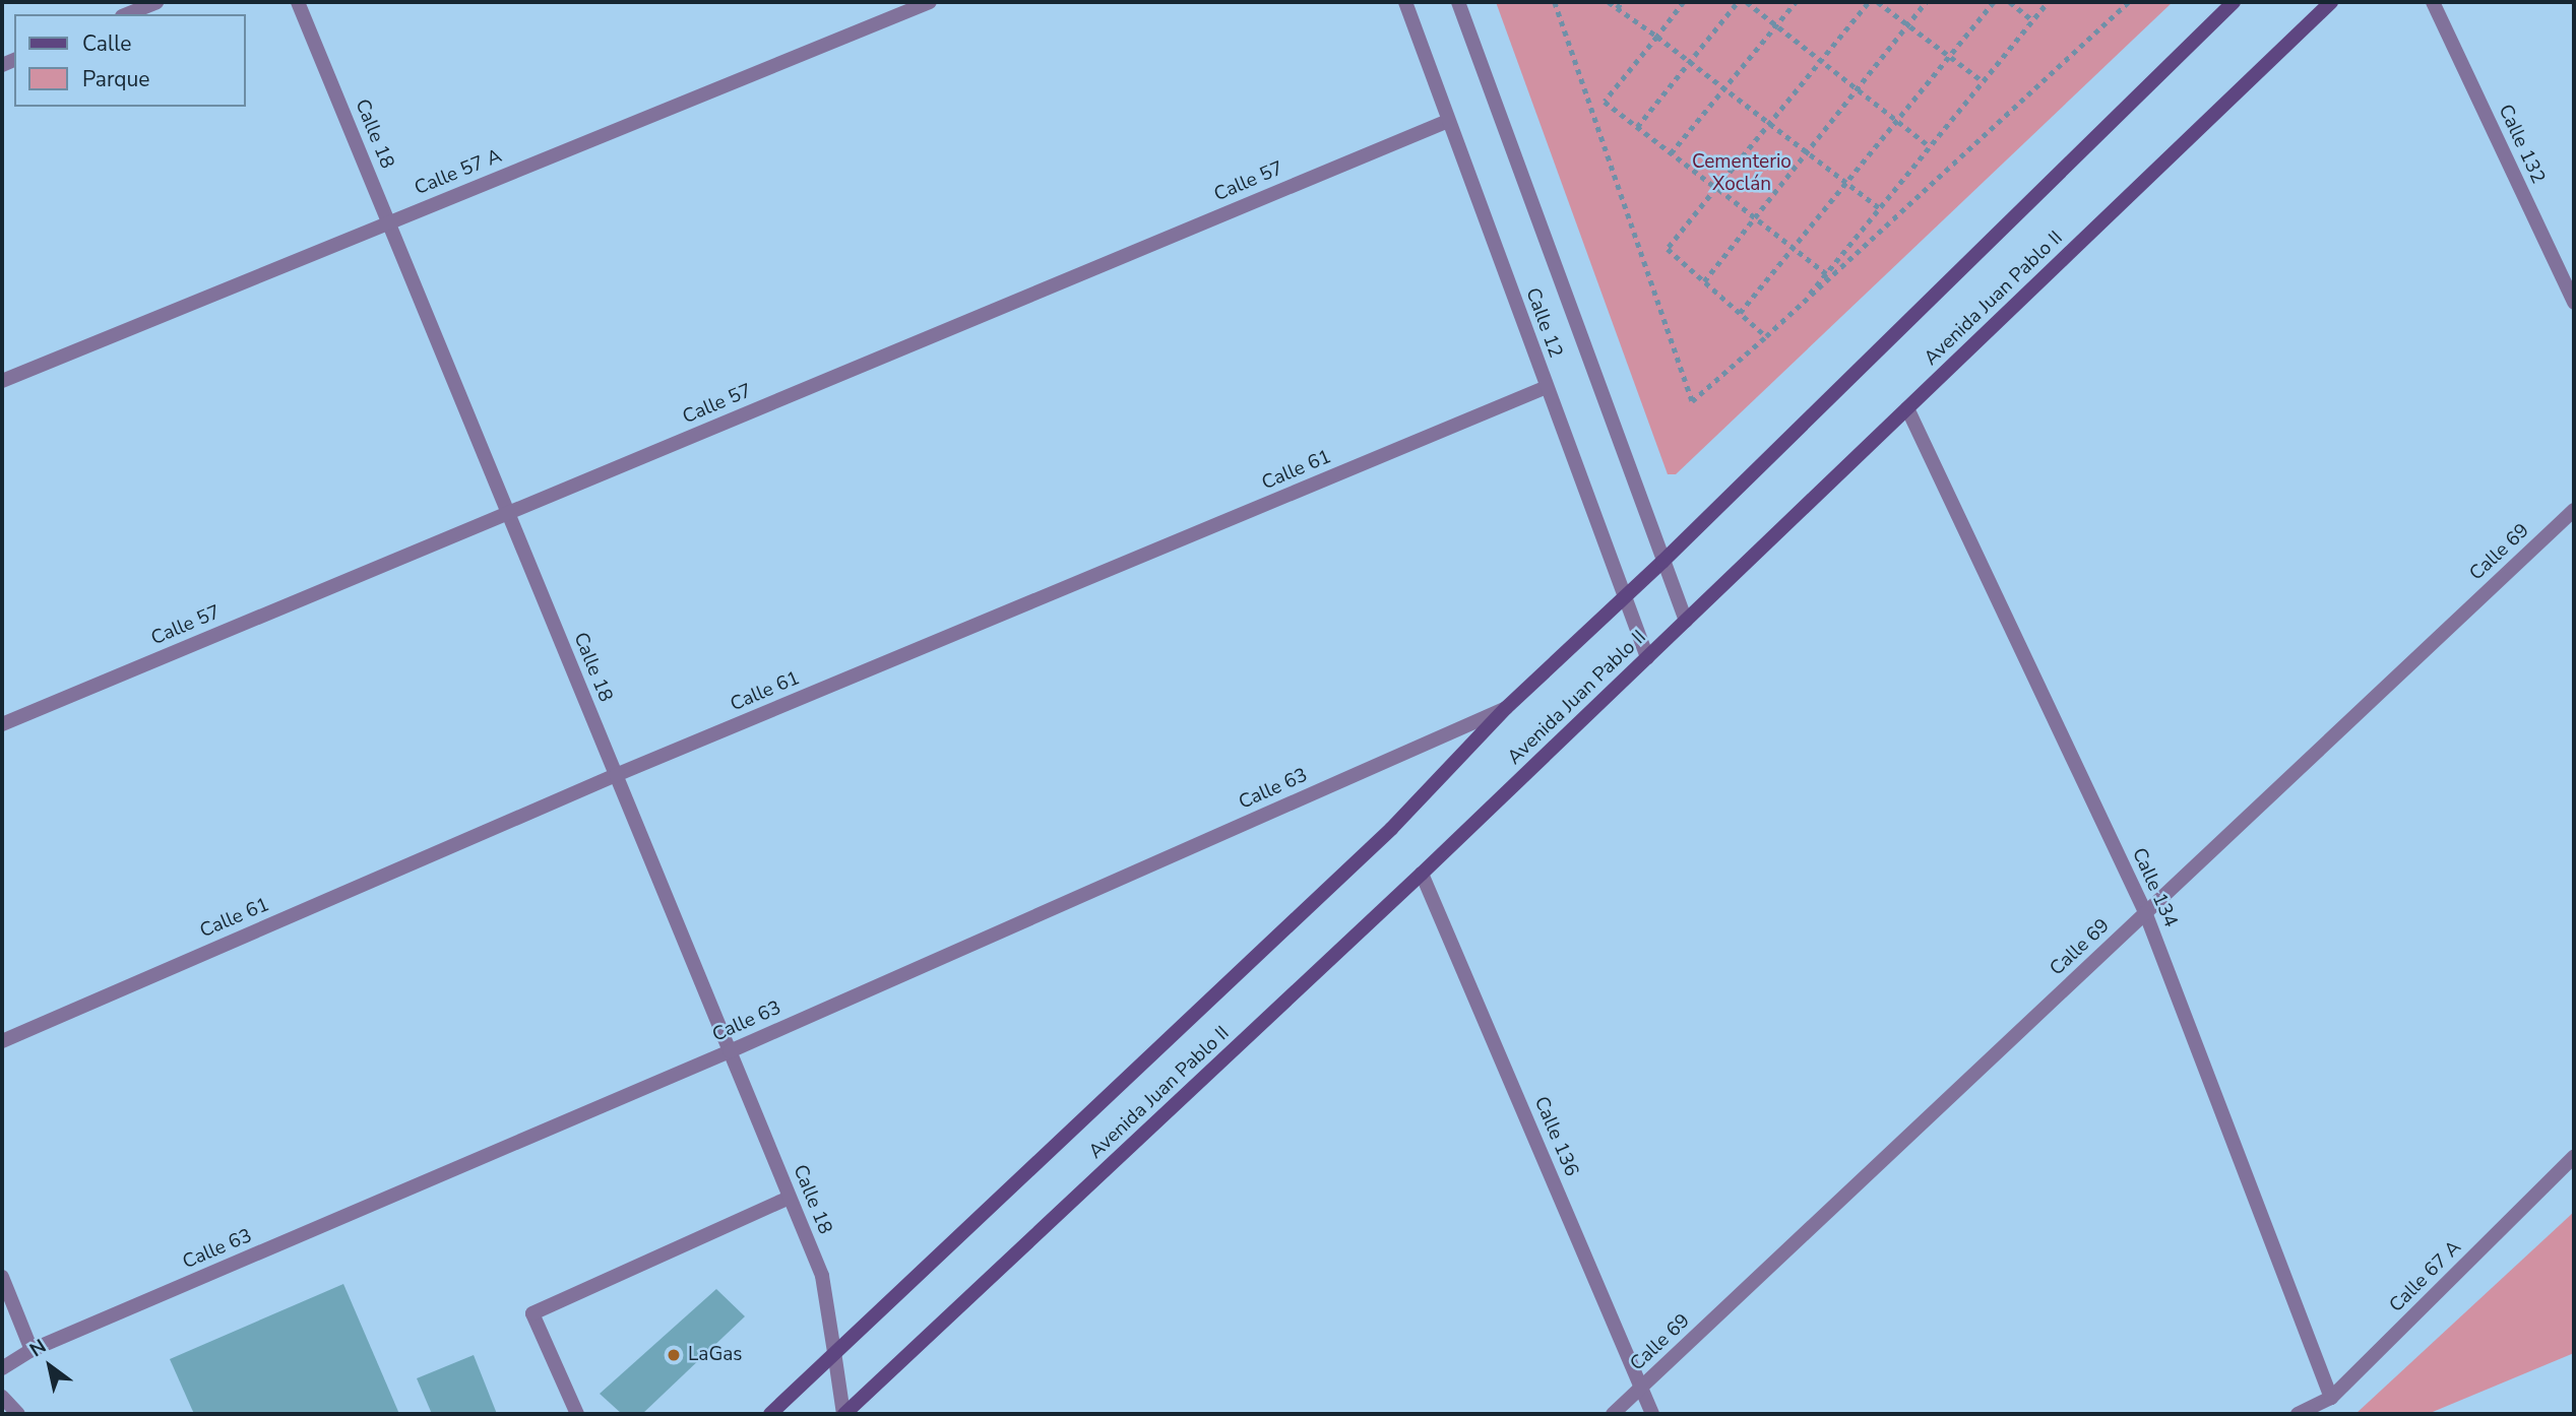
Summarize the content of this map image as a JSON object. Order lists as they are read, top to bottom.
{
  "streets": {
    "main road": ["Avenida Juan Pablo II"],
    "street": [
      "Calle 18",
      "Calle 132",
      "Calle 57 A",
      "Calle 57",
      "Calle 12",
      "Calle 61",
      "Calle 69",
      "Calle 63",
      "Calle 134",
      "Calle 136",
      "Calle 67 A"
    ]
  },
  "crossings": [
    ["Calle 18", "Calle 57 A"],
    ["Calle 18", "Calle 57"],
    ["Calle 18", "Avenida Juan Pablo II"],
    ["Calle 18", "Calle 61"],
    ["Calle 18", "Calle 63"],
    ["Calle 57", "Calle 12"],
    ["Avenida Juan Pablo II", "Calle 12"],
    ["Avenida Juan Pablo II", "Calle 63"],
    ["Avenida Juan Pablo II", "Calle 134"],
    ["Avenida Juan Pablo II", "Calle 136"],
    ["Calle 12", "Calle 61"],
    ["Calle 69", "Calle 134"],
    ["Calle 69", "Calle 136"],
    ["Calle 134", "Calle 67 A"]
  ],
  "parks": ["Cementerio Xoclán"],
  "places": ["LaGas"],
  "legend": ["Calle", "Parque"],
  "north": "top left"
}
